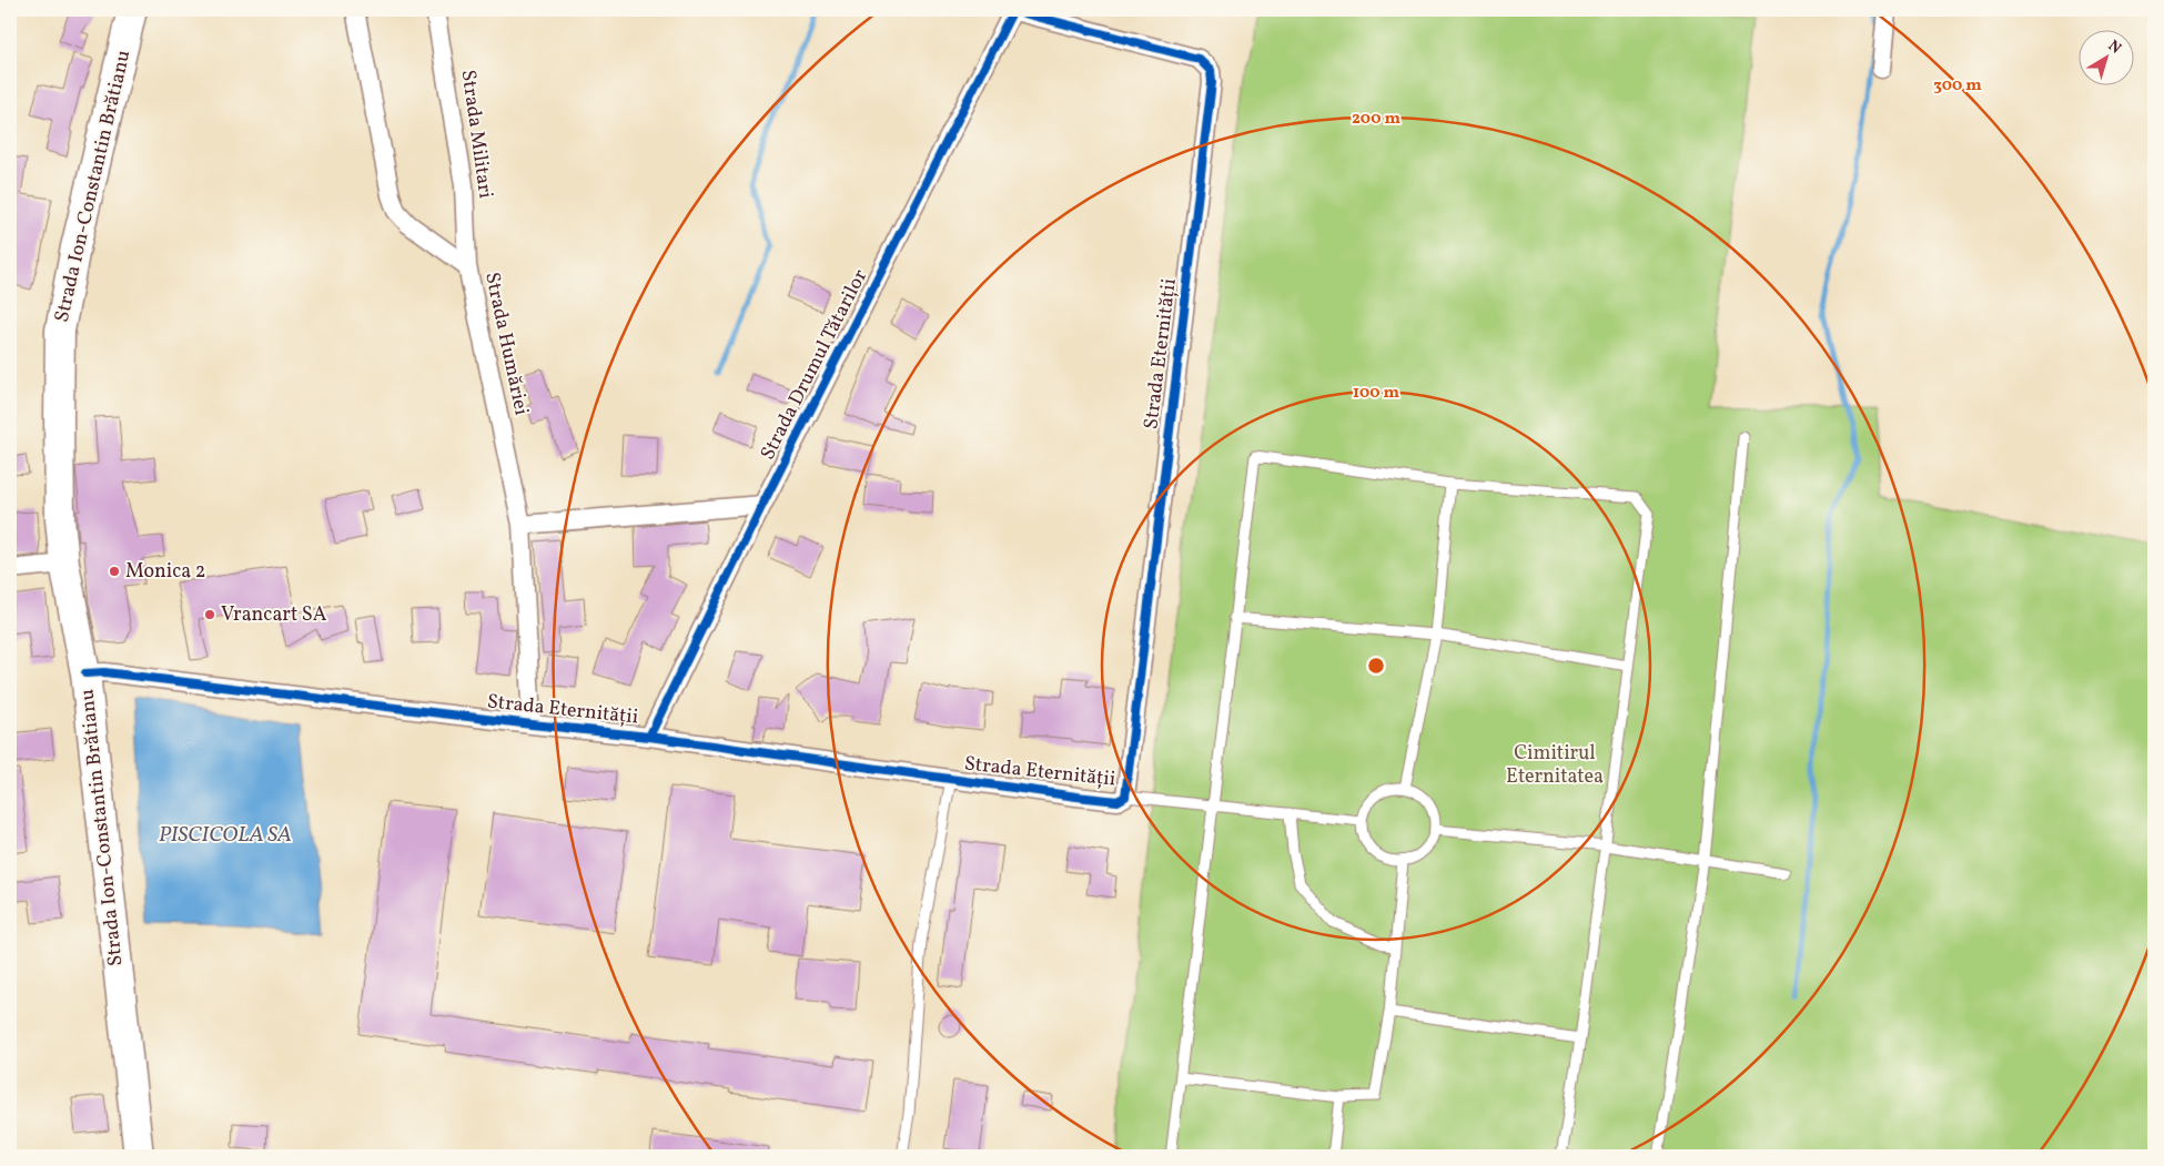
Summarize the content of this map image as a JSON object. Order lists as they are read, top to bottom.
{
  "streets": {
    "main road": ["Strada Ion-Constantin Brătianu"],
    "street": [
      "Strada Militari",
      "Strada Humăriei",
      "Strada Eternității",
      "Strada Drumul Tătarilor"
    ]
  },
  "crossings": [
    ["Strada Militari", "Strada Humăriei"],
    ["Strada Ion-Constantin Brătianu", "Strada Eternității"],
    ["Strada Humăriei", "Strada Eternității"],
    ["Strada Eternității", "Strada Drumul Tătarilor"]
  ],
  "water": ["PISCICOLA SA"],
  "parks": ["Cimitirul Eternitatea"],
  "places": ["Monica 2", "Vrancart SA"],
  "north": "top right",
  "rings": ["300 m", "200 m", "100 m"]
}
